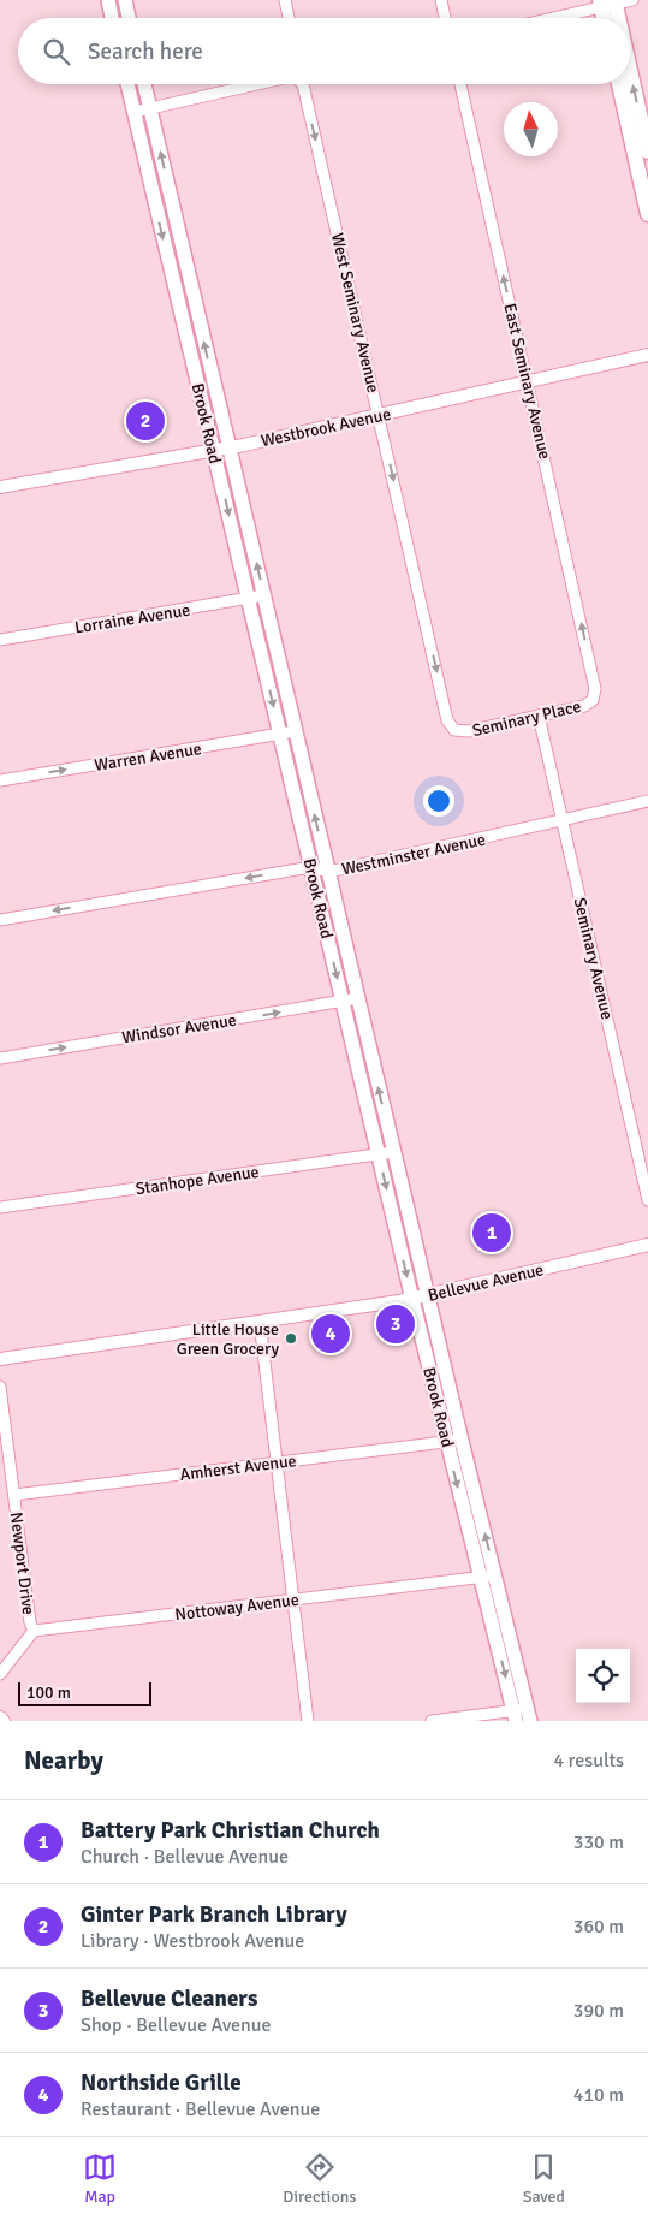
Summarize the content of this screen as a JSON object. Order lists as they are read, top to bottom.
{
  "streets": {
    "main road": ["Brook Road"],
    "street": [
      "West Seminary Avenue",
      "East Seminary Avenue",
      "Westbrook Avenue",
      "Lorraine Avenue",
      "Seminary Place",
      "Warren Avenue",
      "Westminster Avenue",
      "Seminary Avenue",
      "Windsor Avenue",
      "Stanhope Avenue",
      "Bellevue Avenue",
      "Amherst Avenue",
      "Newport Drive",
      "Nottoway Avenue"
    ]
  },
  "crossings": [
    ["West Seminary Avenue", "Brook Road"],
    ["West Seminary Avenue", "Westbrook Avenue"],
    ["West Seminary Avenue", "Seminary Place"],
    ["East Seminary Avenue", "Westbrook Avenue"],
    ["East Seminary Avenue", "Seminary Place"],
    ["Brook Road", "Westbrook Avenue"],
    ["Brook Road", "Lorraine Avenue"],
    ["Brook Road", "Warren Avenue"],
    ["Brook Road", "Westminster Avenue"],
    ["Brook Road", "Windsor Avenue"],
    ["Brook Road", "Stanhope Avenue"],
    ["Brook Road", "Bellevue Avenue"],
    ["Brook Road", "Amherst Avenue"],
    ["Brook Road", "Nottoway Avenue"],
    ["Seminary Place", "Seminary Avenue"],
    ["Westminster Avenue", "Seminary Avenue"],
    ["Amherst Avenue", "Newport Drive"],
    ["Newport Drive", "Nottoway Avenue"]
  ],
  "one_way": [
    "West Seminary Avenue",
    "East Seminary Avenue",
    "Warren Avenue",
    "Westminster Avenue",
    "Windsor Avenue"
  ],
  "places": ["Little House Green Grocery"],
  "scale_bar": "100 m",
  "north": "top",
  "page": {
    "search": "Search here",
    "pins": [
      "2",
      "1",
      "3",
      "4"
    ],
    "scale": "100 m",
    "heading": ["Nearby", "4 results"],
    "list": [
      {
        "mark": "1",
        "name": "Battery Park Christian Church",
        "note": "Church · Bellevue Avenue",
        "value": "330 m"
      },
      {
        "mark": "2",
        "name": "Ginter Park Branch Library",
        "note": "Library · Westbrook Avenue",
        "value": "360 m"
      },
      {
        "mark": "3",
        "name": "Bellevue Cleaners",
        "note": "Shop · Bellevue Avenue",
        "value": "390 m"
      },
      {
        "mark": "4",
        "name": "Northside Grille",
        "note": "Restaurant · Bellevue Avenue",
        "value": "410 m"
      }
    ],
    "nav": ["Map", "Directions", "Saved"]
  }
}
